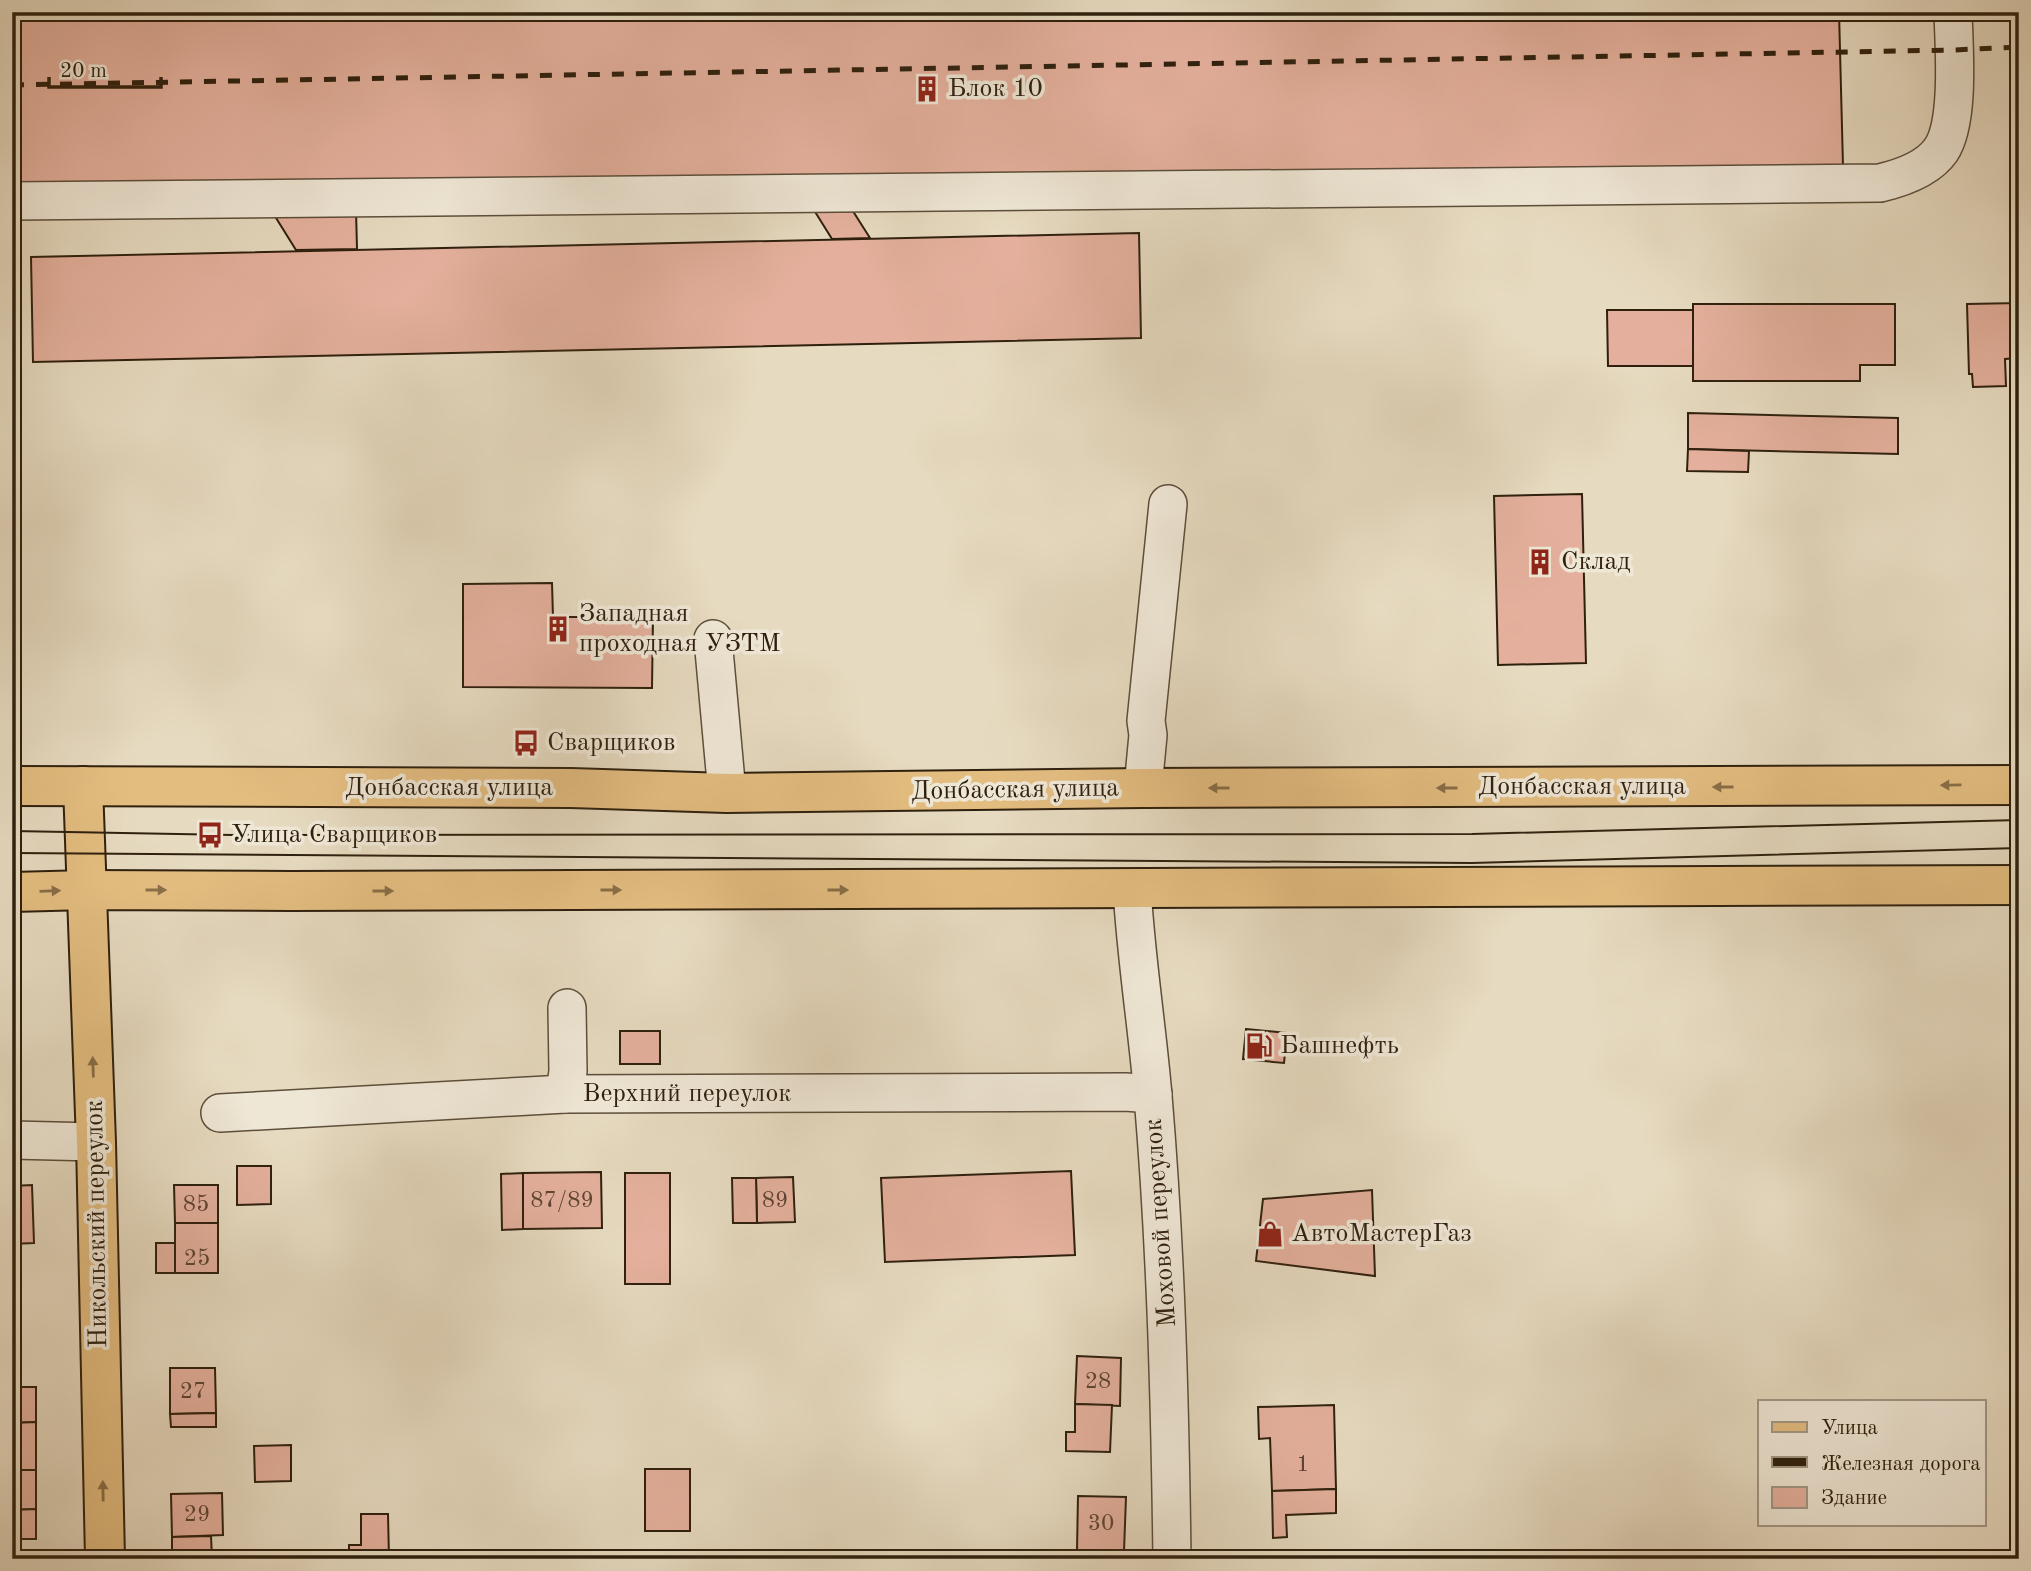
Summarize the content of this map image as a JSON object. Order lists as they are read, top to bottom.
{
  "streets": {
    "main road": ["Донбасская улица", "Никольский переулок"],
    "street": ["Верхний переулок", "Моховой переулок"]
  },
  "crossings": [
    ["Донбасская улица", "Никольский переулок"],
    ["Верхний переулок", "Моховой переулок"]
  ],
  "one_way": ["Никольский переулок"],
  "places": {
    "building": ["Блок 10", "Склад", "Западная проходная УЗТМ"],
    "bus stop": ["Сварщиков", "Улица Сварщиков"],
    "fuel station": ["Башнефть"],
    "shop": ["АвтоМастерГаз"]
  },
  "house_numbers": [
    "87/89",
    "89",
    "85",
    "25",
    "28",
    "27",
    "1",
    "29",
    "30"
  ],
  "legend": ["Улица", "Железная дорога", "Здание"],
  "scale_bar": "20 m"
}
